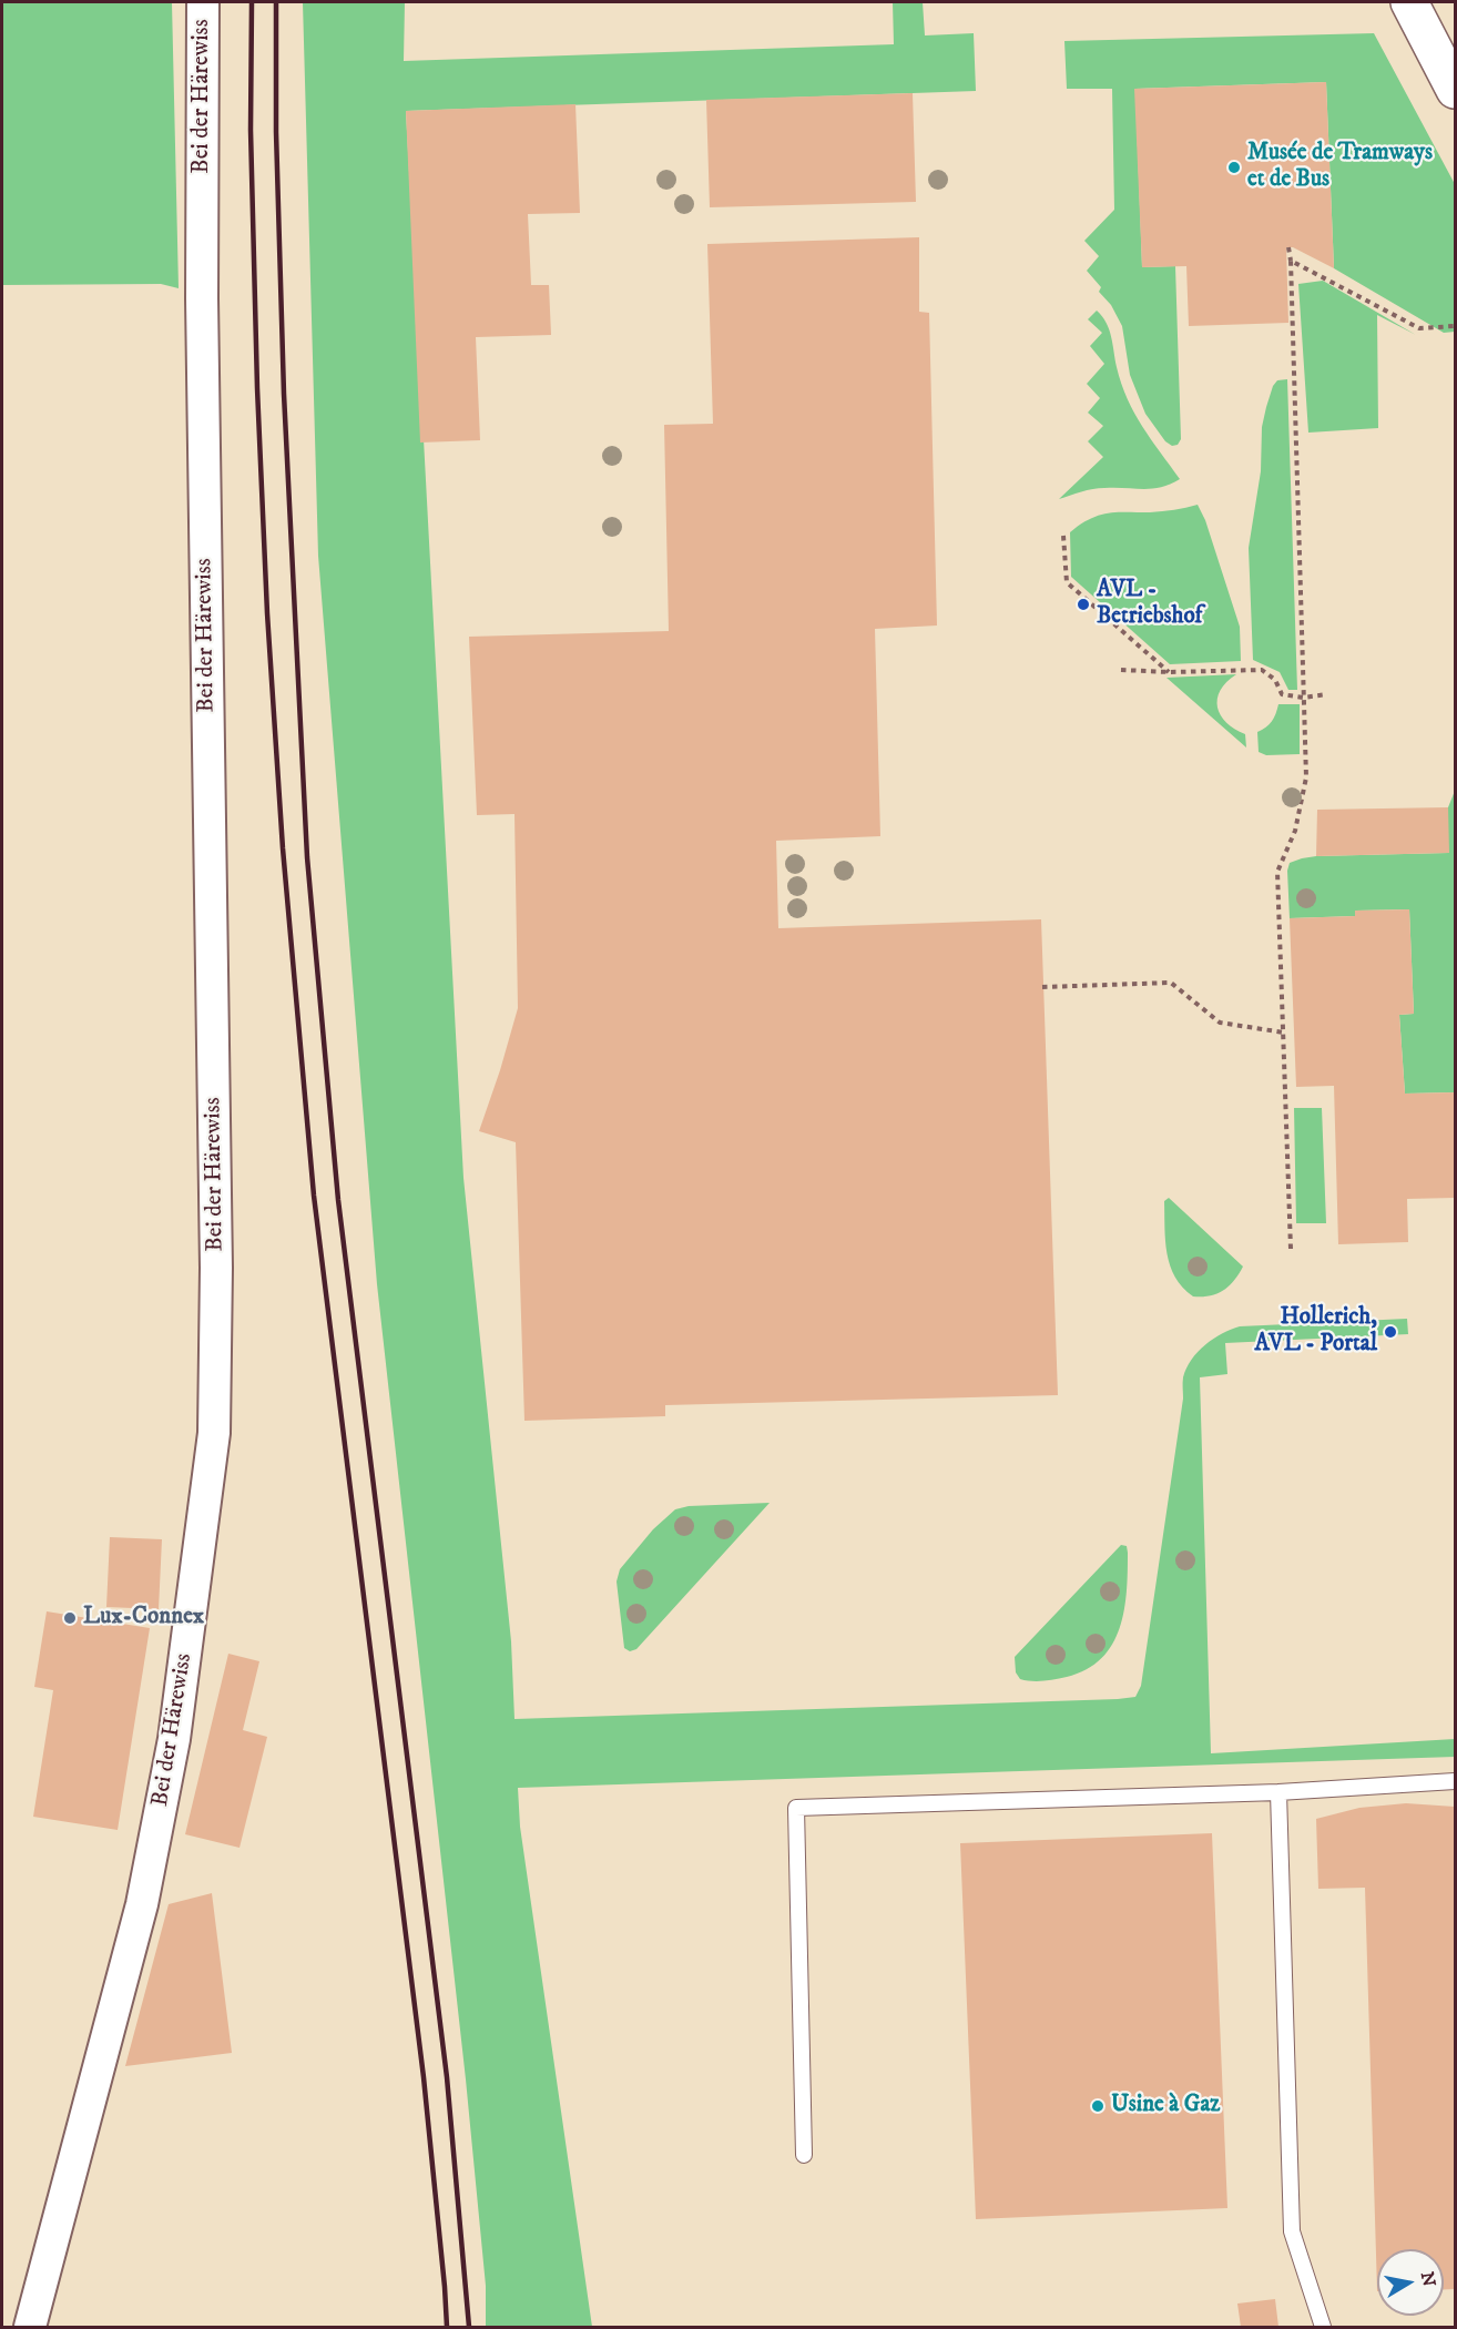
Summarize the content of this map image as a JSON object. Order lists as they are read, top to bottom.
{
  "streets": {
    "street": ["Bei der Härewiss"]
  },
  "places": [
    "Musée de Tramways et de Bus",
    "AVL - Betriebshof",
    "Hollerich, AVL - Portal",
    "Lux-Connex",
    "Usine à Gaz"
  ],
  "north": "right"
}
